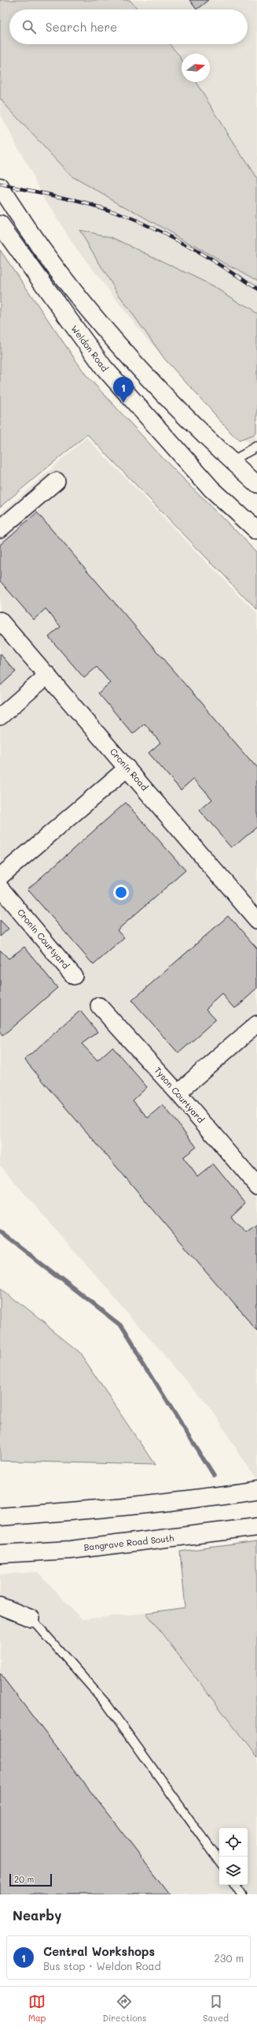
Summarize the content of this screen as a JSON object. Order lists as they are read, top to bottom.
{
  "streets": {
    "highway": ["Weldon Road", "Bangrave Road South"],
    "street": ["Cronin Road", "Cronin Courtyard", "Tyson Courtyard"]
  },
  "scale_bar": "20 m",
  "north": "right",
  "page": {
    "search": "Search here",
    "pins": "1",
    "scale": "20 m",
    "heading": "Nearby",
    "list": [
      {
        "mark": "1",
        "name": "Central Workshops",
        "note": "Bus stop · Weldon Road",
        "value": "230 m"
      }
    ],
    "nav": ["Map", "Directions", "Saved"]
  }
}
